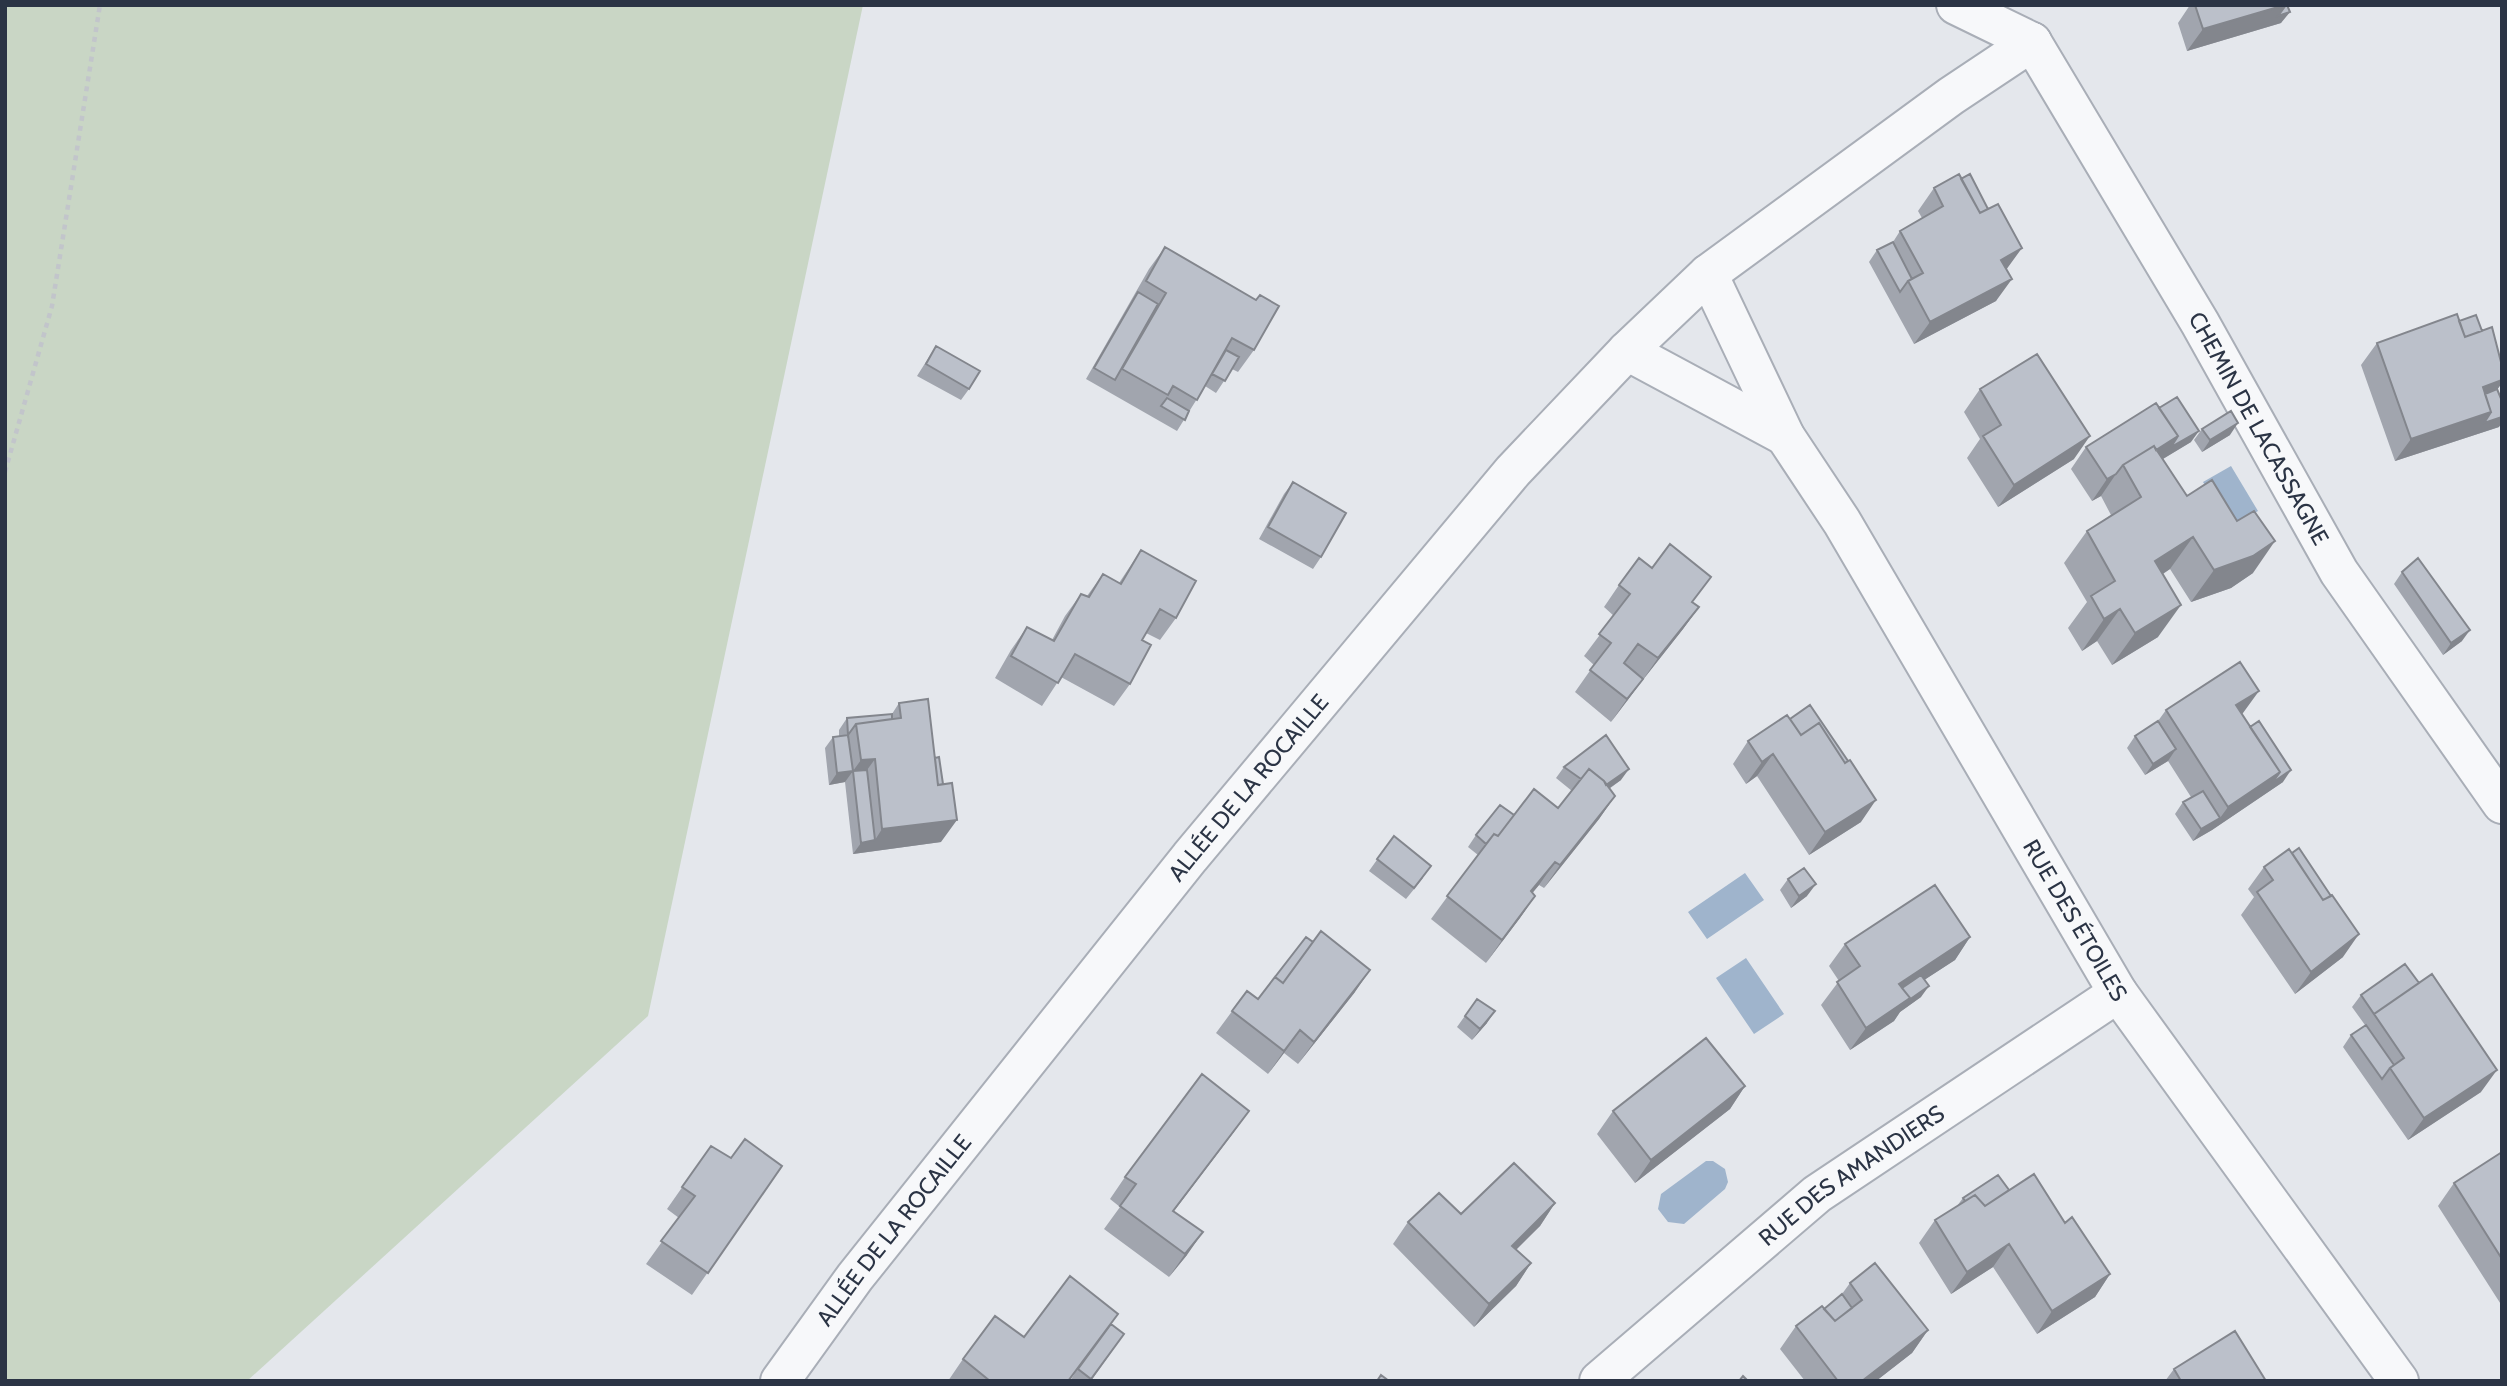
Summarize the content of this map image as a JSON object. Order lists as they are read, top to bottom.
{
  "streets": {
    "street": [
      "CHEMIN DE LACASSAGNE",
      "ALLÉE DE LA ROCAILLE",
      "RUE DES ÉTOILES",
      "RUE DES AMANDIERS"
    ]
  },
  "crossings": [
    ["CHEMIN DE LACASSAGNE", "ALLÉE DE LA ROCAILLE"],
    ["ALLÉE DE LA ROCAILLE", "RUE DES ÉTOILES"],
    ["RUE DES ÉTOILES", "RUE DES AMANDIERS"]
  ]
}
